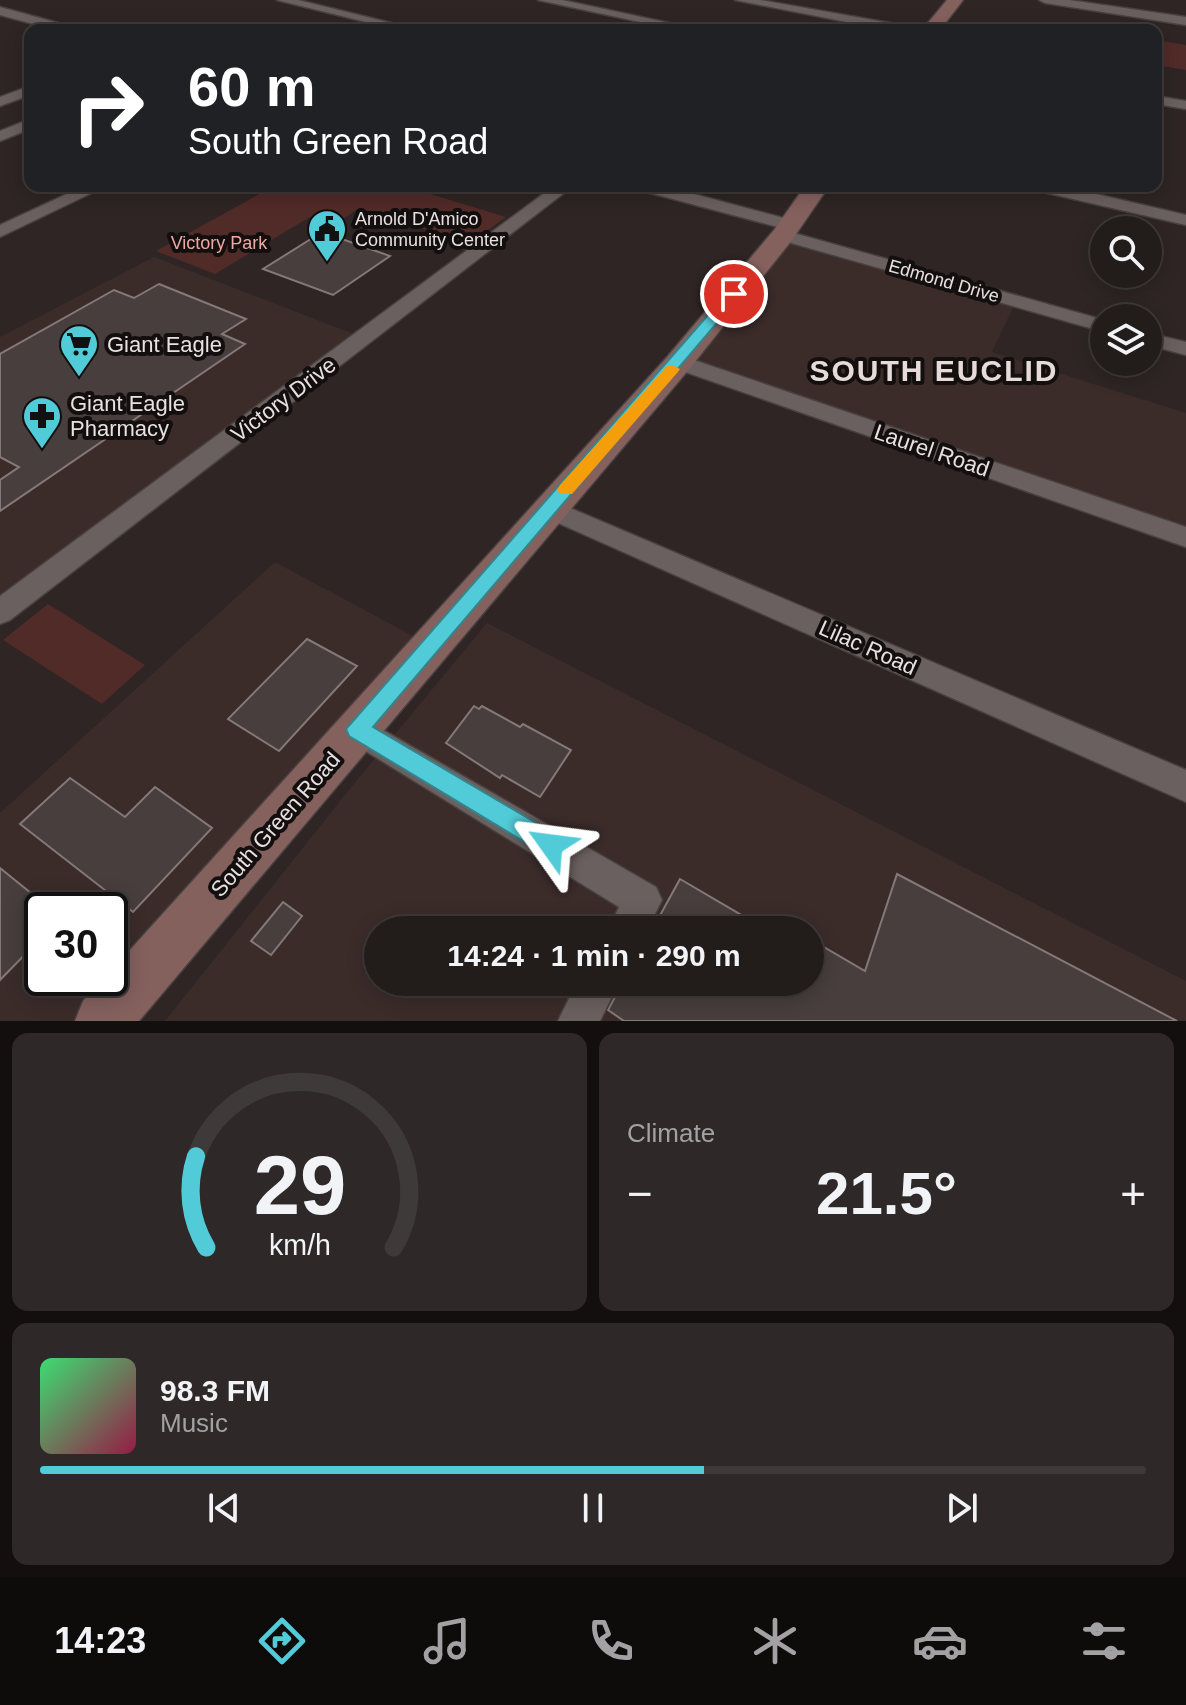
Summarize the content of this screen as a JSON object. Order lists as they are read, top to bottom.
{
  "streets": {
    "main road": ["South Green Road"],
    "street": [
      "Edmond Drive",
      "Victory Drive",
      "Laurel Road",
      "Lilac Road"
    ]
  },
  "crossings": [
    ["Edmond Drive", "South Green Road"],
    ["Laurel Road", "South Green Road"],
    ["Lilac Road", "South Green Road"]
  ],
  "districts": ["SOUTH EUCLID"],
  "parks": ["Victory Park"],
  "places": {
    "public building": ["Arnold D'Amico Community Center"],
    "supermarket": ["Giant Eagle"],
    "pharmacy": ["Giant Eagle Pharmacy"]
  },
  "page": {
    "turn": ["60 m", "South Green Road"],
    "limit": "30",
    "trip": "14:24 · 1 min · 290 m",
    "tile": "Climate",
    "heat": ["−", "21.5°", "+"],
    "song": ["98.3 FM", "Music"],
    "tabs": "14:23",
    "gauge": ["29", "km/h"]
  }
}
